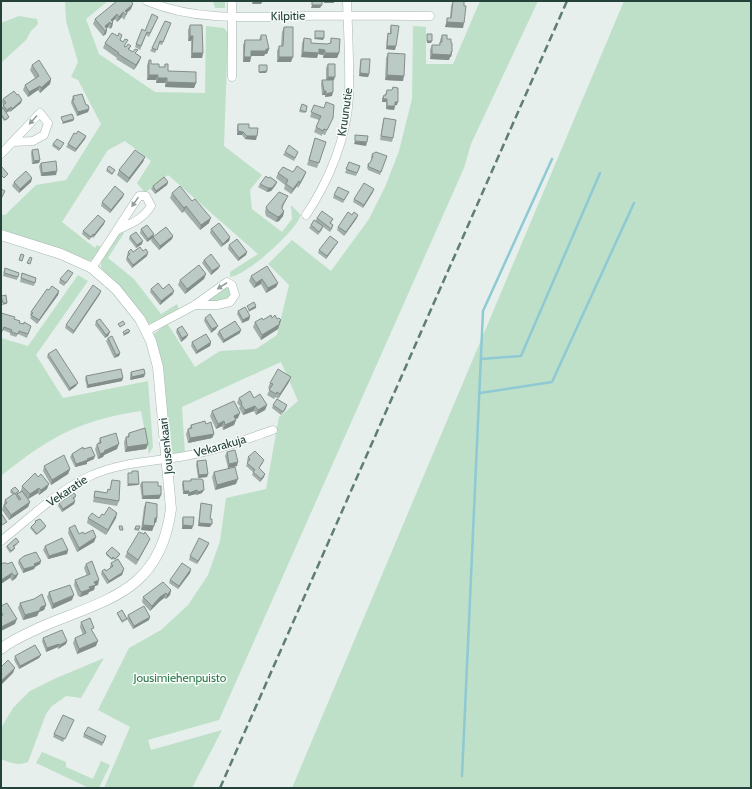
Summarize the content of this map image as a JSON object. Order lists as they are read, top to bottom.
{
  "streets": {
    "street": [
      "Kilpitie",
      "Kruunutie",
      "Jousenkaari",
      "Vekarakuja",
      "Vekaratie"
    ]
  },
  "crossings": [
    ["Kilpitie", "Kruunutie"],
    ["Jousenkaari", "Vekarakuja"],
    ["Jousenkaari", "Vekaratie"],
    ["Vekarakuja", "Vekaratie"]
  ],
  "parks": ["Jousimiehenpuisto"]
}
